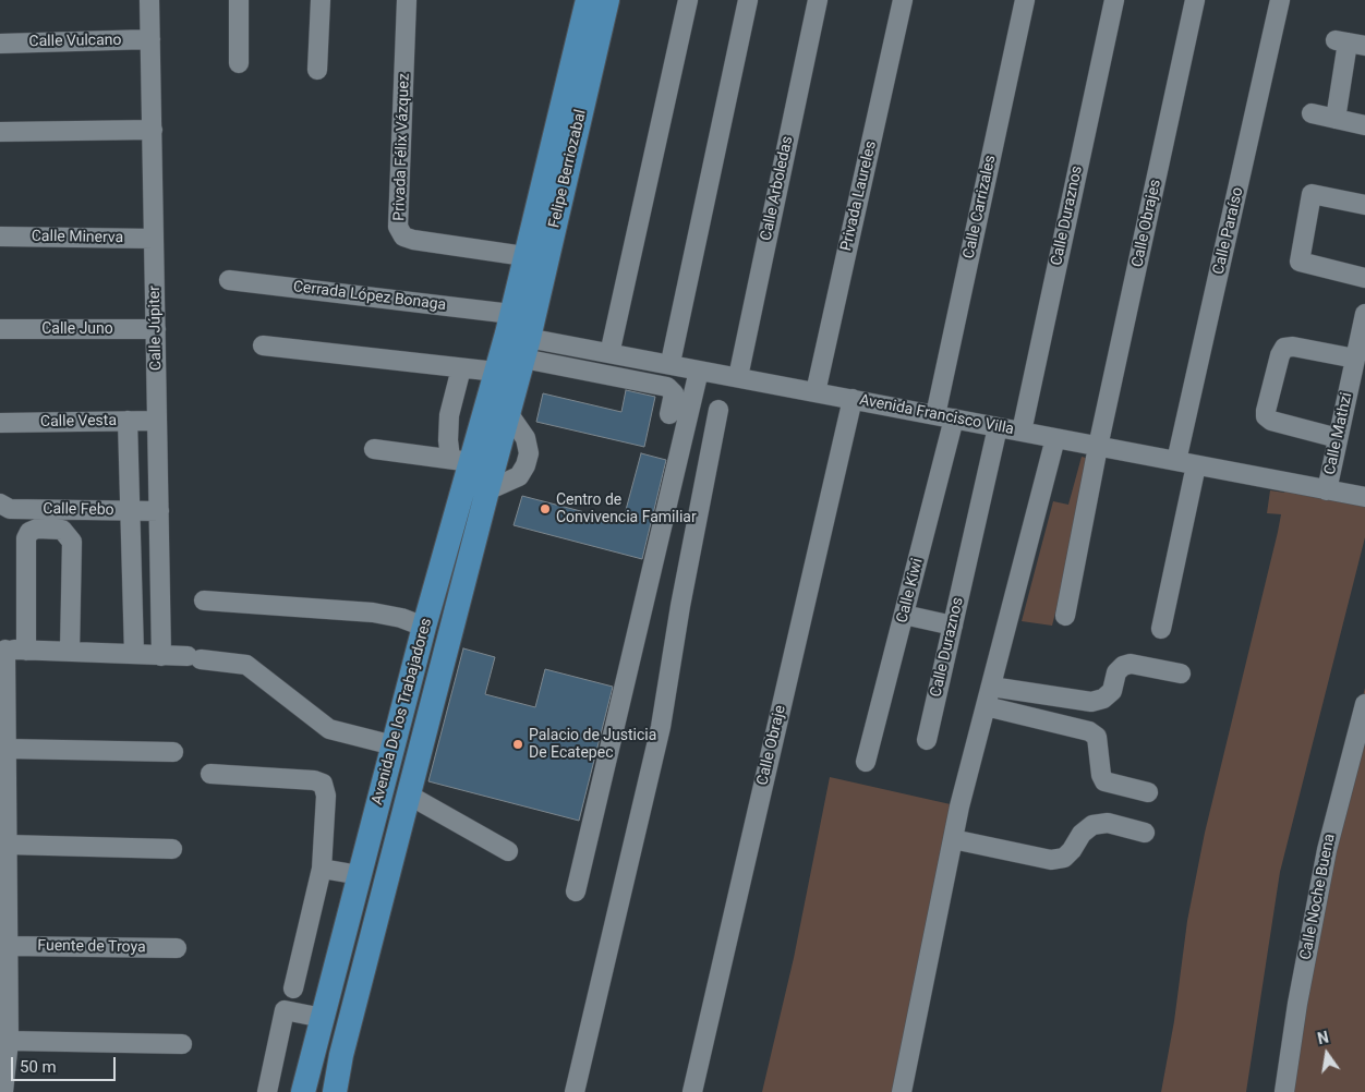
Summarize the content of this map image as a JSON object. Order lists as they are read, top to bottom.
{
  "streets": {
    "main road": ["Felipe Berriozabal", "Avenida De los Trabajadores"],
    "street": [
      "Calle Vulcano",
      "Privada Félix Vázquez",
      "Calle Arboledas",
      "Privada Laureles",
      "Calle Carrizales",
      "Calle Duraznos",
      "Calle Obrajes",
      "Calle Paraíso",
      "Calle Minerva",
      "Cerrada López Bonaga",
      "Calle Júpiter",
      "Calle Juno",
      "Avenida Francisco Villa",
      "Calle Vesta",
      "Calle Mathzi",
      "Calle Febo",
      "Calle Kiwi",
      "Calle Obraje",
      "Calle Noche Buena",
      "Fuente de Troya"
    ]
  },
  "crossings": [
    ["Calle Vulcano", "Calle Júpiter"],
    ["Privada Félix Vázquez", "Felipe Berriozabal"],
    ["Felipe Berriozabal", "Cerrada López Bonaga"],
    ["Felipe Berriozabal", "Avenida Francisco Villa"],
    ["Felipe Berriozabal", "Avenida De los Trabajadores"],
    ["Calle Arboledas", "Avenida Francisco Villa"],
    ["Privada Laureles", "Avenida Francisco Villa"],
    ["Calle Carrizales", "Avenida Francisco Villa"],
    ["Calle Carrizales", "Calle Kiwi"],
    ["Calle Duraznos", "Avenida Francisco Villa"],
    ["Calle Obrajes", "Avenida Francisco Villa"],
    ["Calle Paraíso", "Avenida Francisco Villa"],
    ["Calle Minerva", "Calle Júpiter"],
    ["Cerrada López Bonaga", "Avenida Francisco Villa"],
    ["Cerrada López Bonaga", "Avenida De los Trabajadores"],
    ["Calle Júpiter", "Calle Juno"],
    ["Calle Júpiter", "Calle Vesta"],
    ["Calle Júpiter", "Calle Febo"],
    ["Avenida Francisco Villa", "Calle Mathzi"],
    ["Avenida Francisco Villa", "Calle Kiwi"],
    ["Avenida Francisco Villa", "Avenida De los Trabajadores"],
    ["Avenida Francisco Villa", "Calle Obraje"]
  ],
  "places": ["Centro de Convivencia Familiar", "Palacio de Justicia De Ecatepec"],
  "scale_bar": "50 m",
  "north": "top"
}
